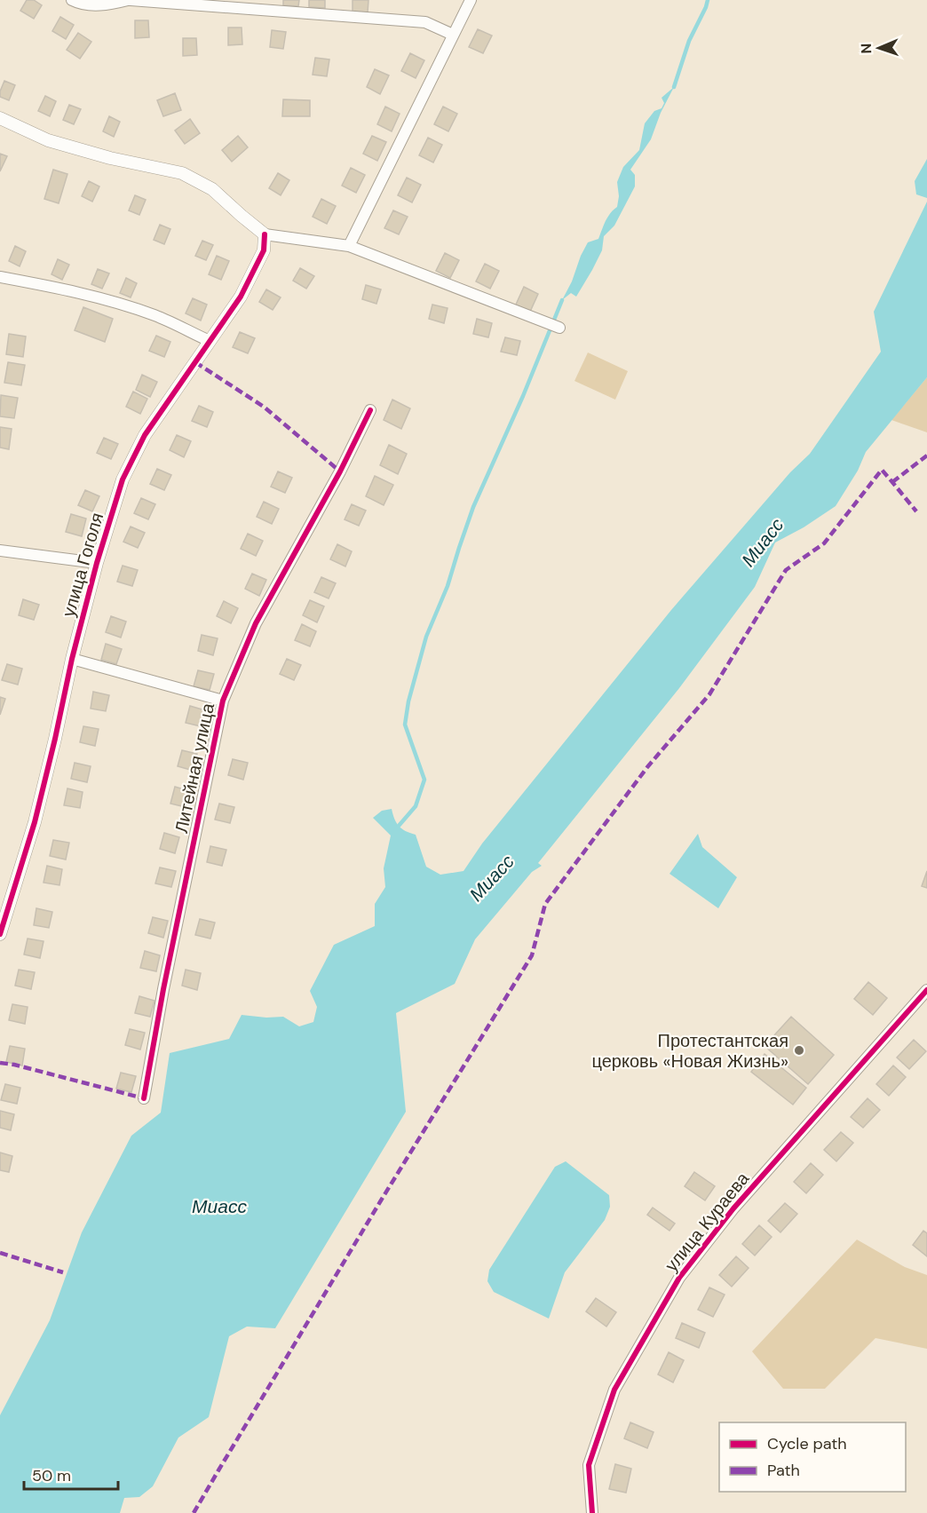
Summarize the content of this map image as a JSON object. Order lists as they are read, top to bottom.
{
  "streets": {
    "street": ["улица Гоголя", "Литейная улица", "улица Кураева"]
  },
  "water": ["Миасс"],
  "places": ["Протестантская церковь «Новая Жизнь»"],
  "legend": ["Cycle path", "Path"],
  "scale_bar": "50 m",
  "north": "left"
}
